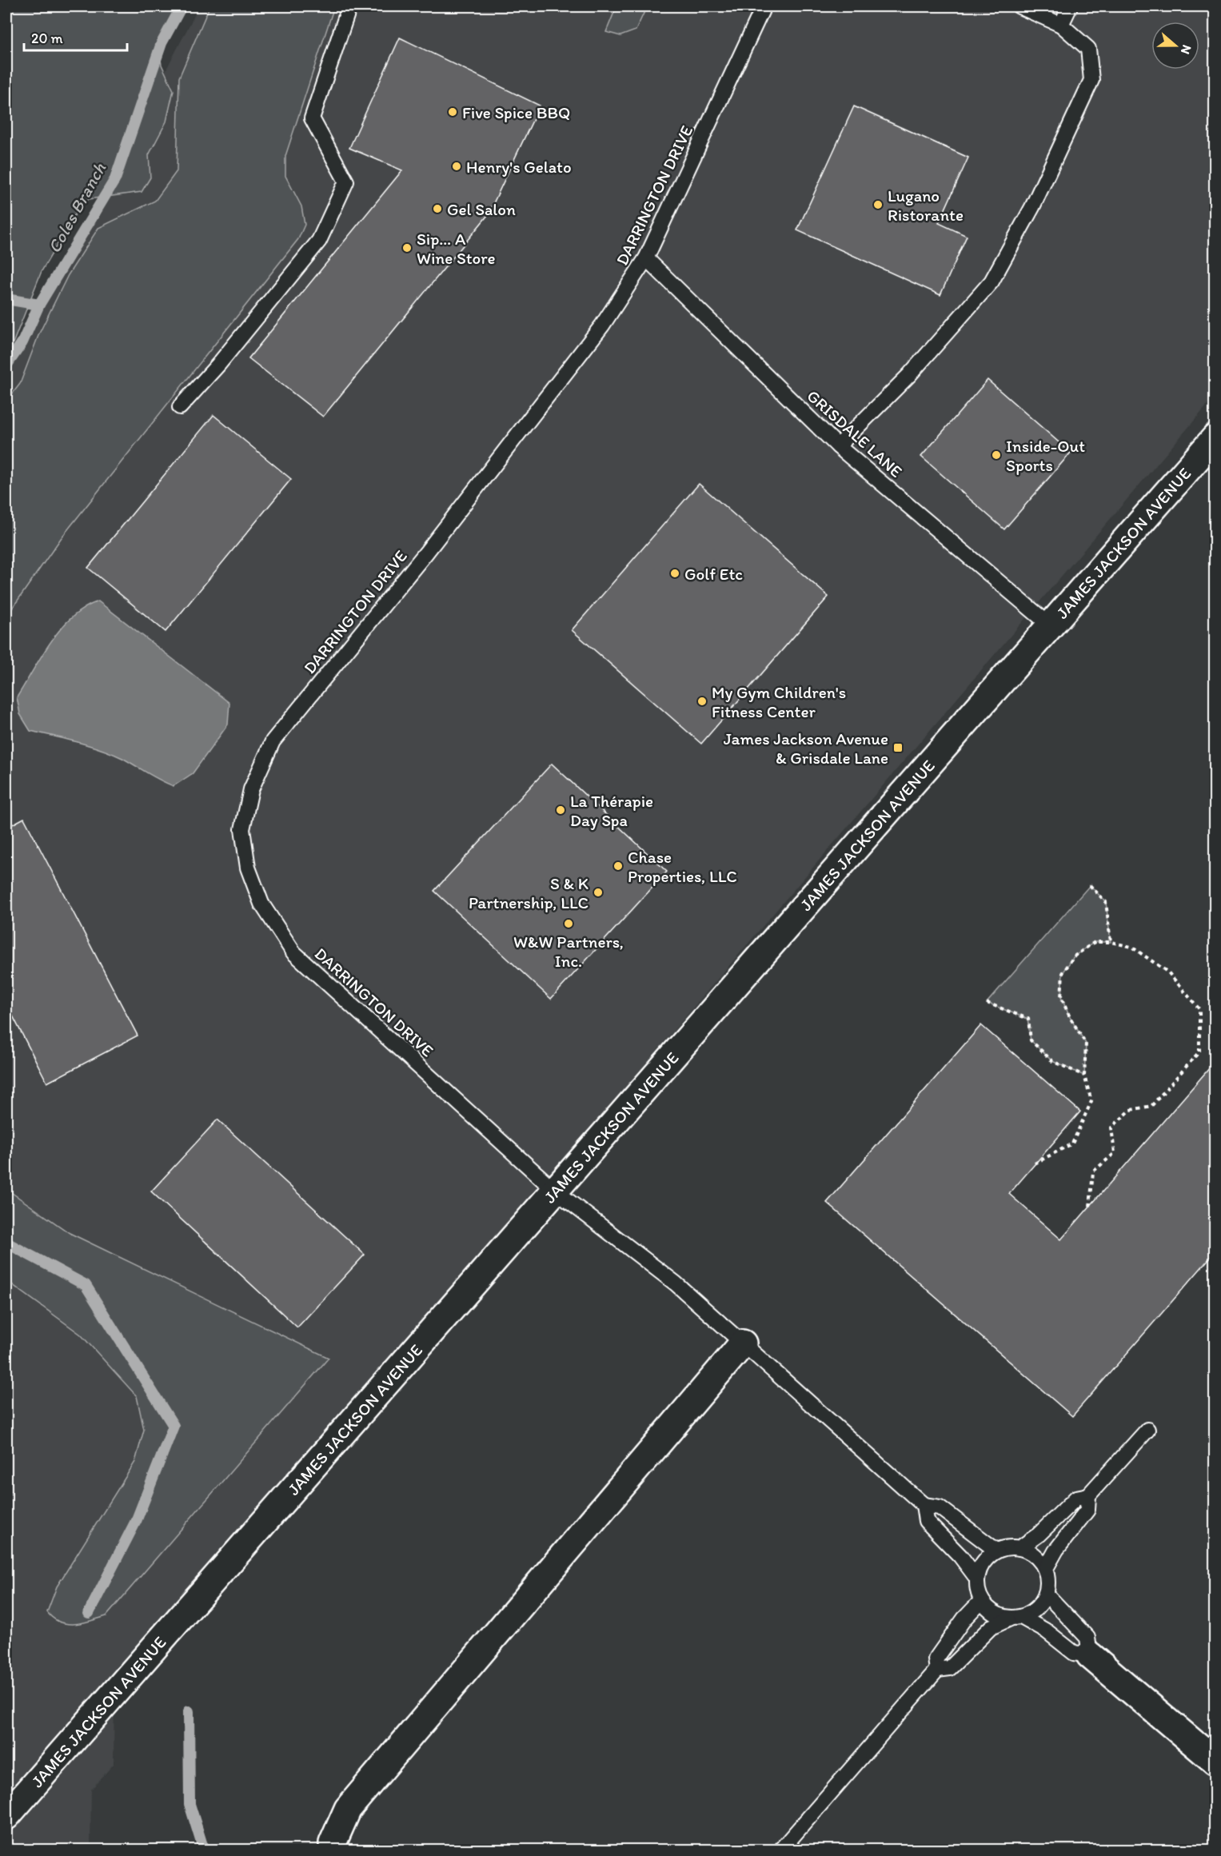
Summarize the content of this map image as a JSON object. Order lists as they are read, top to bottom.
{
  "streets": {
    "street": ["JAMES JACKSON AVENUE"],
    "lane": ["DARRINGTON DRIVE", "GRISDALE LANE"]
  },
  "crossings": [
    ["DARRINGTON DRIVE", "GRISDALE LANE"],
    ["DARRINGTON DRIVE", "JAMES JACKSON AVENUE"],
    ["GRISDALE LANE", "JAMES JACKSON AVENUE"]
  ],
  "water": ["Coles Branch"],
  "places": {
    "other": [
      "Five Spice BBQ",
      "Henry's Gelato",
      "Lugano Ristorante",
      "Gel Salon",
      "Sip… A Wine Store",
      "Inside-Out Sports",
      "Golf Etc",
      "My Gym Children's Fitness Center",
      "La Thérapie Day Spa",
      "Chase Properties, LLC",
      "S & K Partnership, LLC",
      "W&W Partners, Inc."
    ],
    "transit": ["James Jackson Avenue & Grisdale Lane"]
  },
  "scale_bar": "20 m",
  "north": "right"
}
